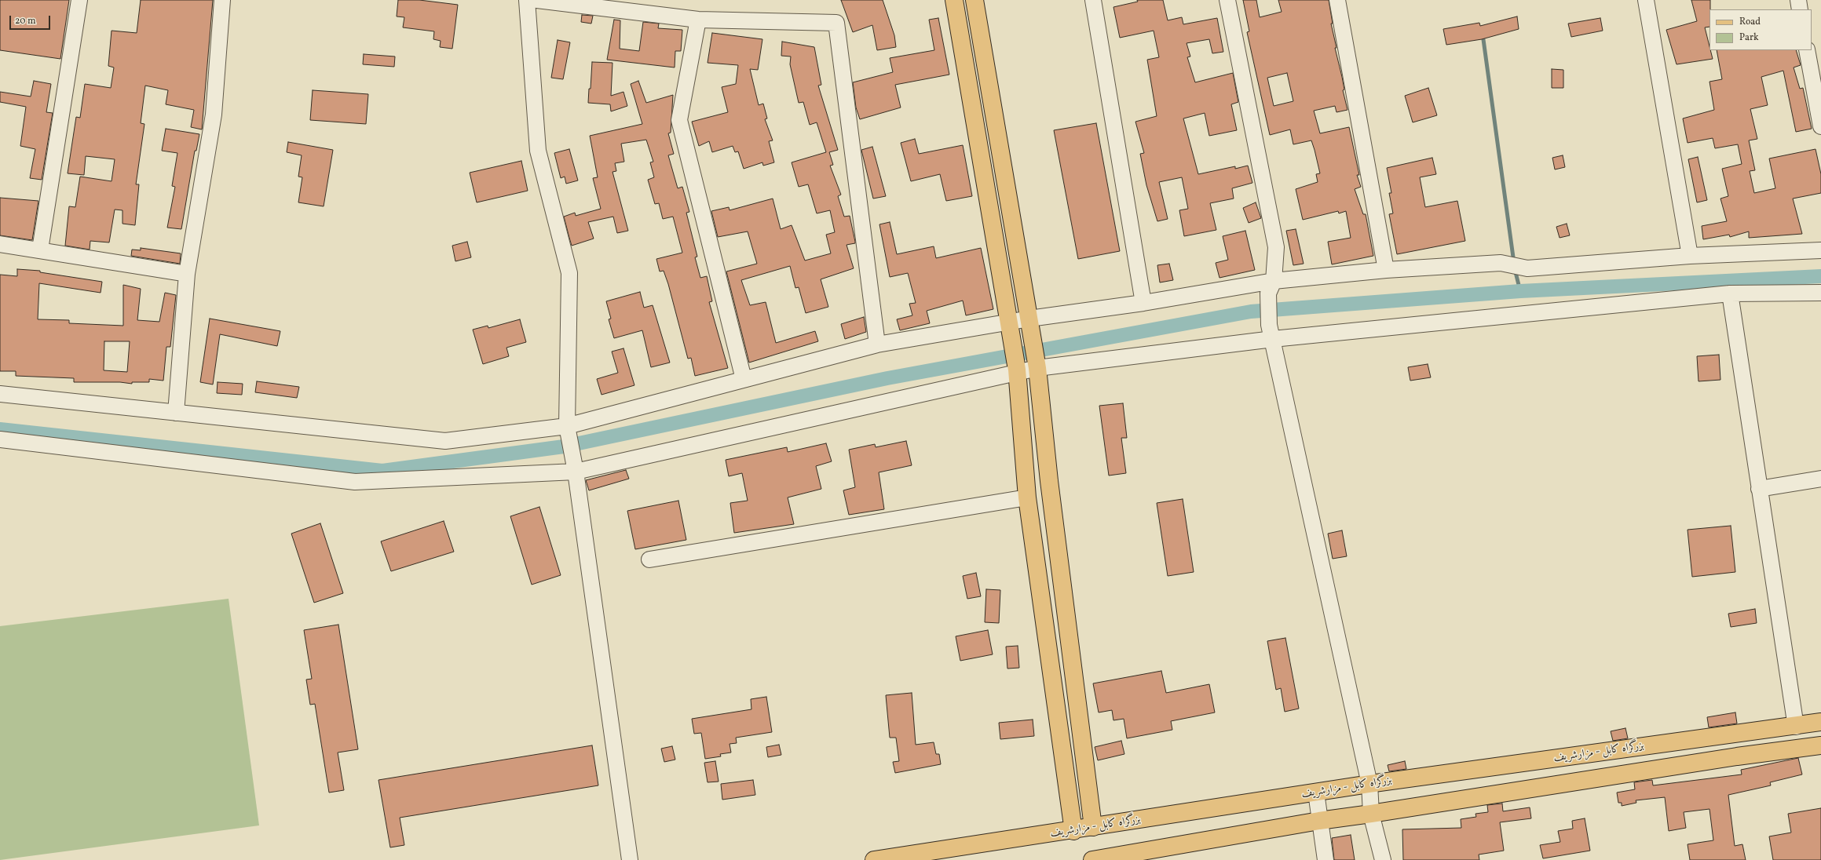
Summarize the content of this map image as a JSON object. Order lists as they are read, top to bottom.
{
  "streets": {
    "main road": ["بزرگراه کابل - مزارشریف"]
  },
  "legend": ["Road", "Park"],
  "scale_bar": "20 m"
}
